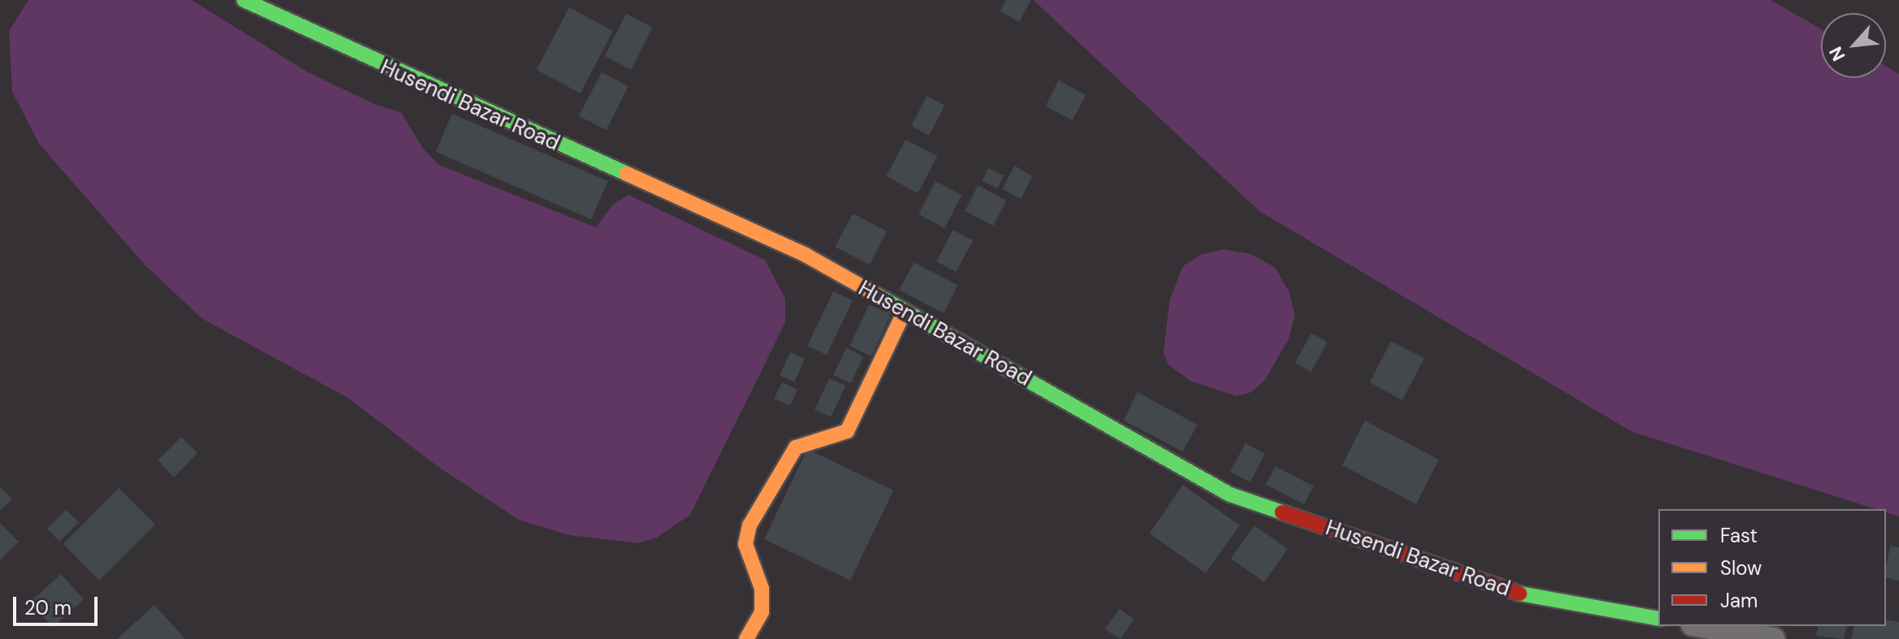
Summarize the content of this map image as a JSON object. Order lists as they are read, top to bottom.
{
  "streets": {
    "street": ["Husendi Bazar Road"]
  },
  "legend": ["Fast", "Slow", "Jam"],
  "scale_bar": "20 m",
  "north": "bottom left"
}
